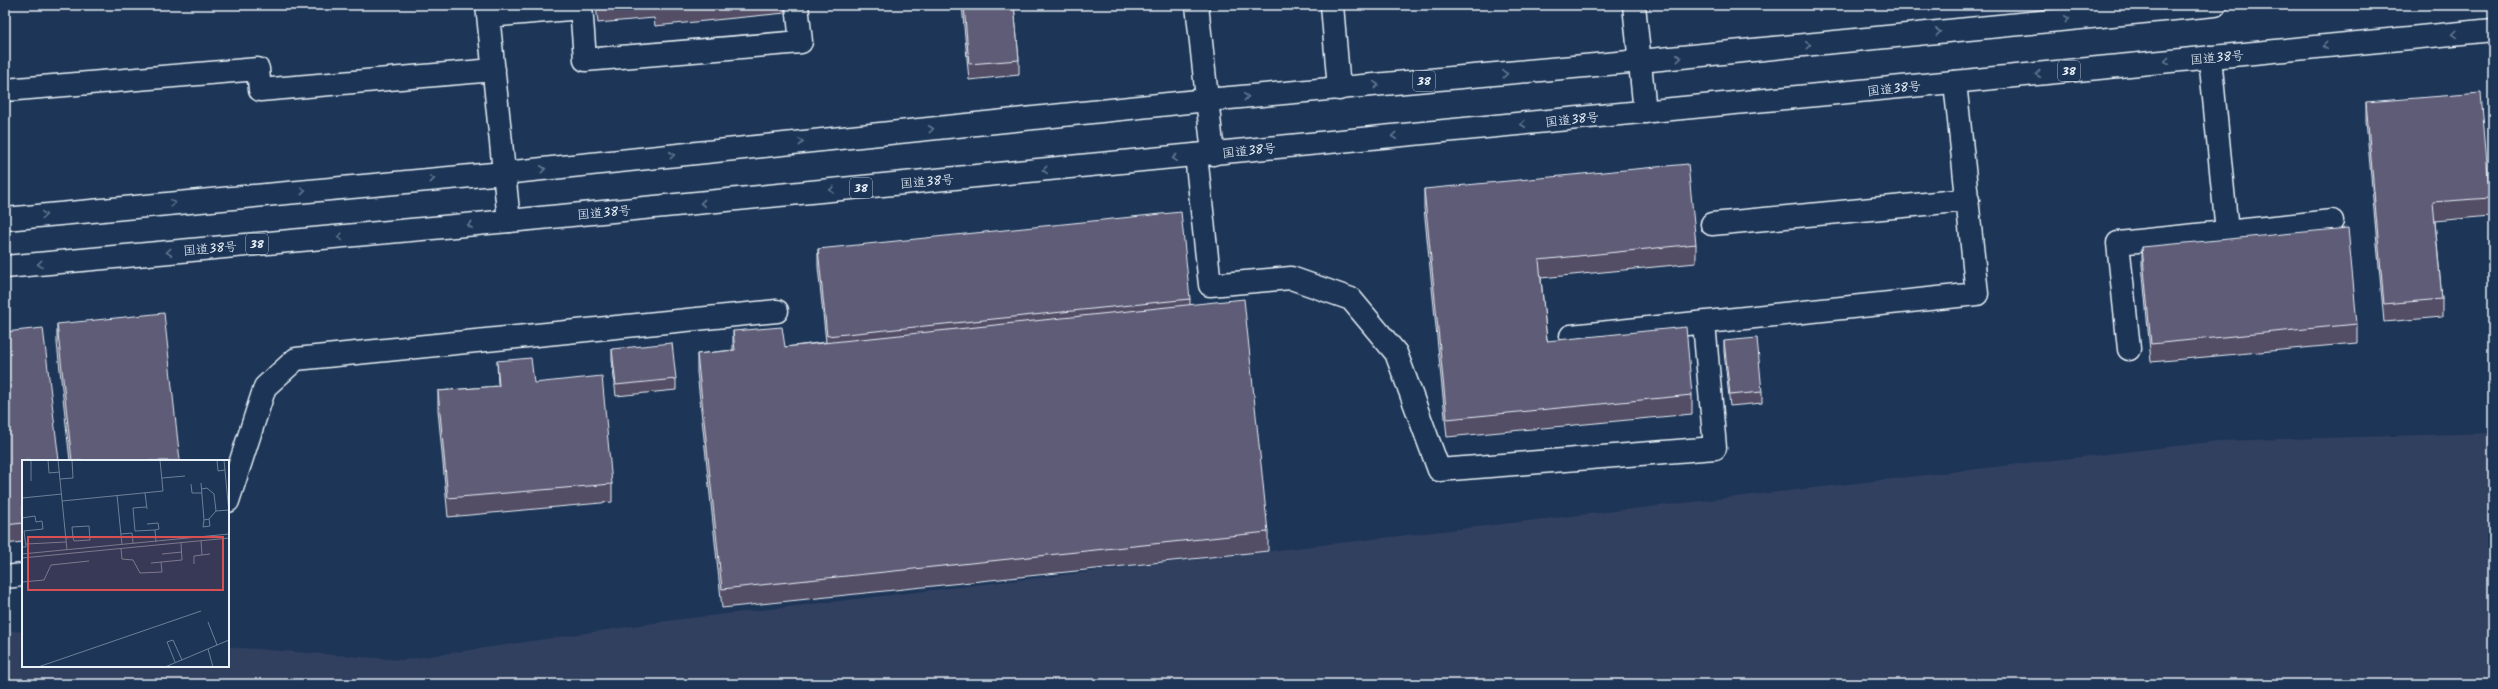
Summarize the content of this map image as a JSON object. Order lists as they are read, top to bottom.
{
  "streets": {
    "main road": ["国道38号", "38"]
  }
}
